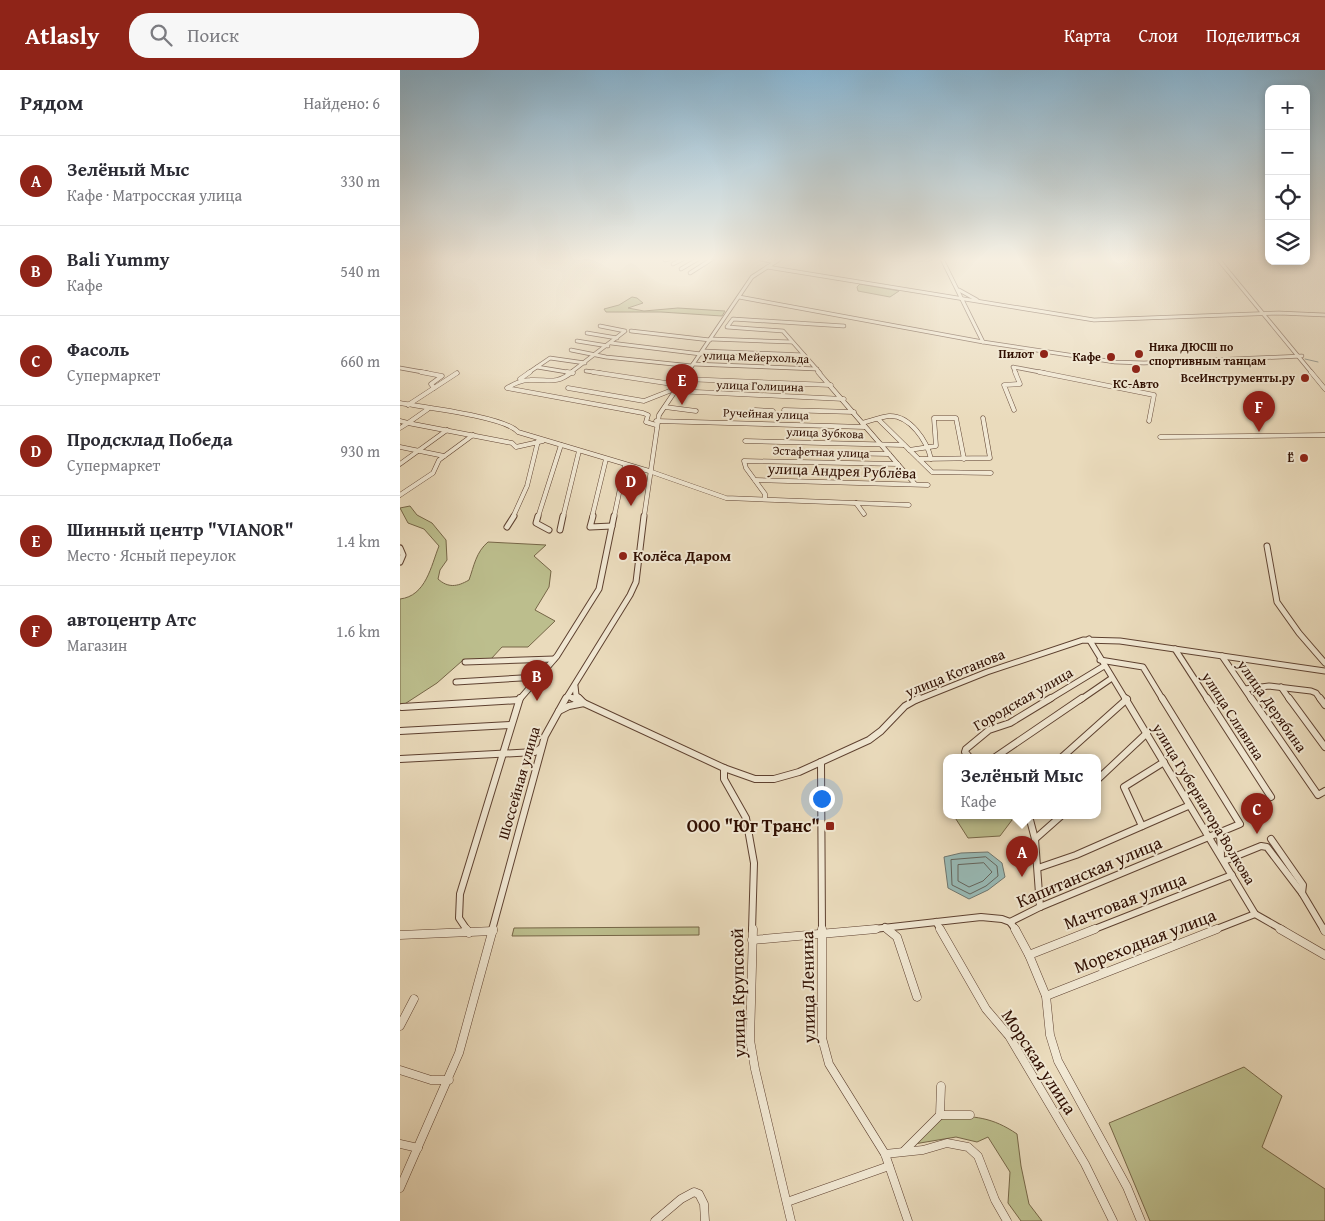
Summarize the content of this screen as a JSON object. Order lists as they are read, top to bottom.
{
  "streets": {
    "street": [
      "улица Мейерхольда",
      "улица Голицина",
      "Ручейная улица",
      "улица Зубкова",
      "Эстафетная улица",
      "улица Андрея Рублёва",
      "улица Котанова",
      "Городская улица",
      "улица Дерябина",
      "улица Сливина",
      "Шоссейная улица",
      "улица Губернатора Волкова",
      "Капитанская улица",
      "Мачтовая улица",
      "Мореходная улица",
      "улица Ленина",
      "улица Крупской",
      "Морская улица"
    ]
  },
  "crossings": [
    ["улица Мейерхольда", "Шоссейная улица"],
    ["улица Голицина", "Шоссейная улица"],
    ["Ручейная улица", "Шоссейная улица"],
    ["Эстафетная улица", "улица Андрея Рублёва"],
    ["улица Котанова", "улица Дерябина"],
    ["улица Котанова", "улица Сливина"],
    ["улица Котанова", "Шоссейная улица"],
    ["улица Котанова", "улица Губернатора Волкова"],
    ["улица Котанова", "улица Ленина"],
    ["улица Котанова", "улица Крупской"],
    ["Городская улица", "улица Губернатора Волкова"],
    ["Городская улица", "Капитанская улица"],
    ["улица Губернатора Волкова", "Капитанская улица"],
    ["улица Губернатора Волкова", "Мачтовая улица"],
    ["улица Губернатора Волкова", "Мореходная улица"]
  ],
  "places": {
    "other": [
      "Пилот",
      "Ника ДЮСШ по спортивным танцам",
      "Кафе",
      "КС-Авто",
      "ВсеИнструменты.ру",
      "Ё",
      "Колёса Даром"
    ],
    "transit": ["ООО \"Юг Транс\""]
  },
  "page": {
    "header": "Atlasly",
    "search": "Поиск",
    "nav": ["Карта", "Слои", "Поделиться"],
    "heading": ["Рядом", "Найдено: 6"],
    "map_buttons": ["+", "−"],
    "list": [
      {
        "mark": "A",
        "name": "Зелёный Мыс",
        "note": "Кафе · Матросская улица",
        "value": "330 m"
      },
      {
        "mark": "B",
        "name": "Bali Yummy",
        "note": "Кафе",
        "value": "540 m"
      },
      {
        "mark": "C",
        "name": "Фасоль",
        "note": "Супермаркет",
        "value": "660 m"
      },
      {
        "mark": "D",
        "name": "Продсклад Победа",
        "note": "Супермаркет",
        "value": "930 m"
      },
      {
        "mark": "E",
        "name": "Шинный центр \"VIANOR\"",
        "note": "Место · Ясный переулок",
        "value": "1.4 km"
      },
      {
        "mark": "F",
        "name": "автоцентр Атс",
        "note": "Магазин",
        "value": "1.6 km"
      }
    ],
    "pins": [
      "E",
      "F",
      "D",
      "B",
      "C",
      "A"
    ],
    "popup": ["Зелёный Мыс", "Кафе"]
  }
}
